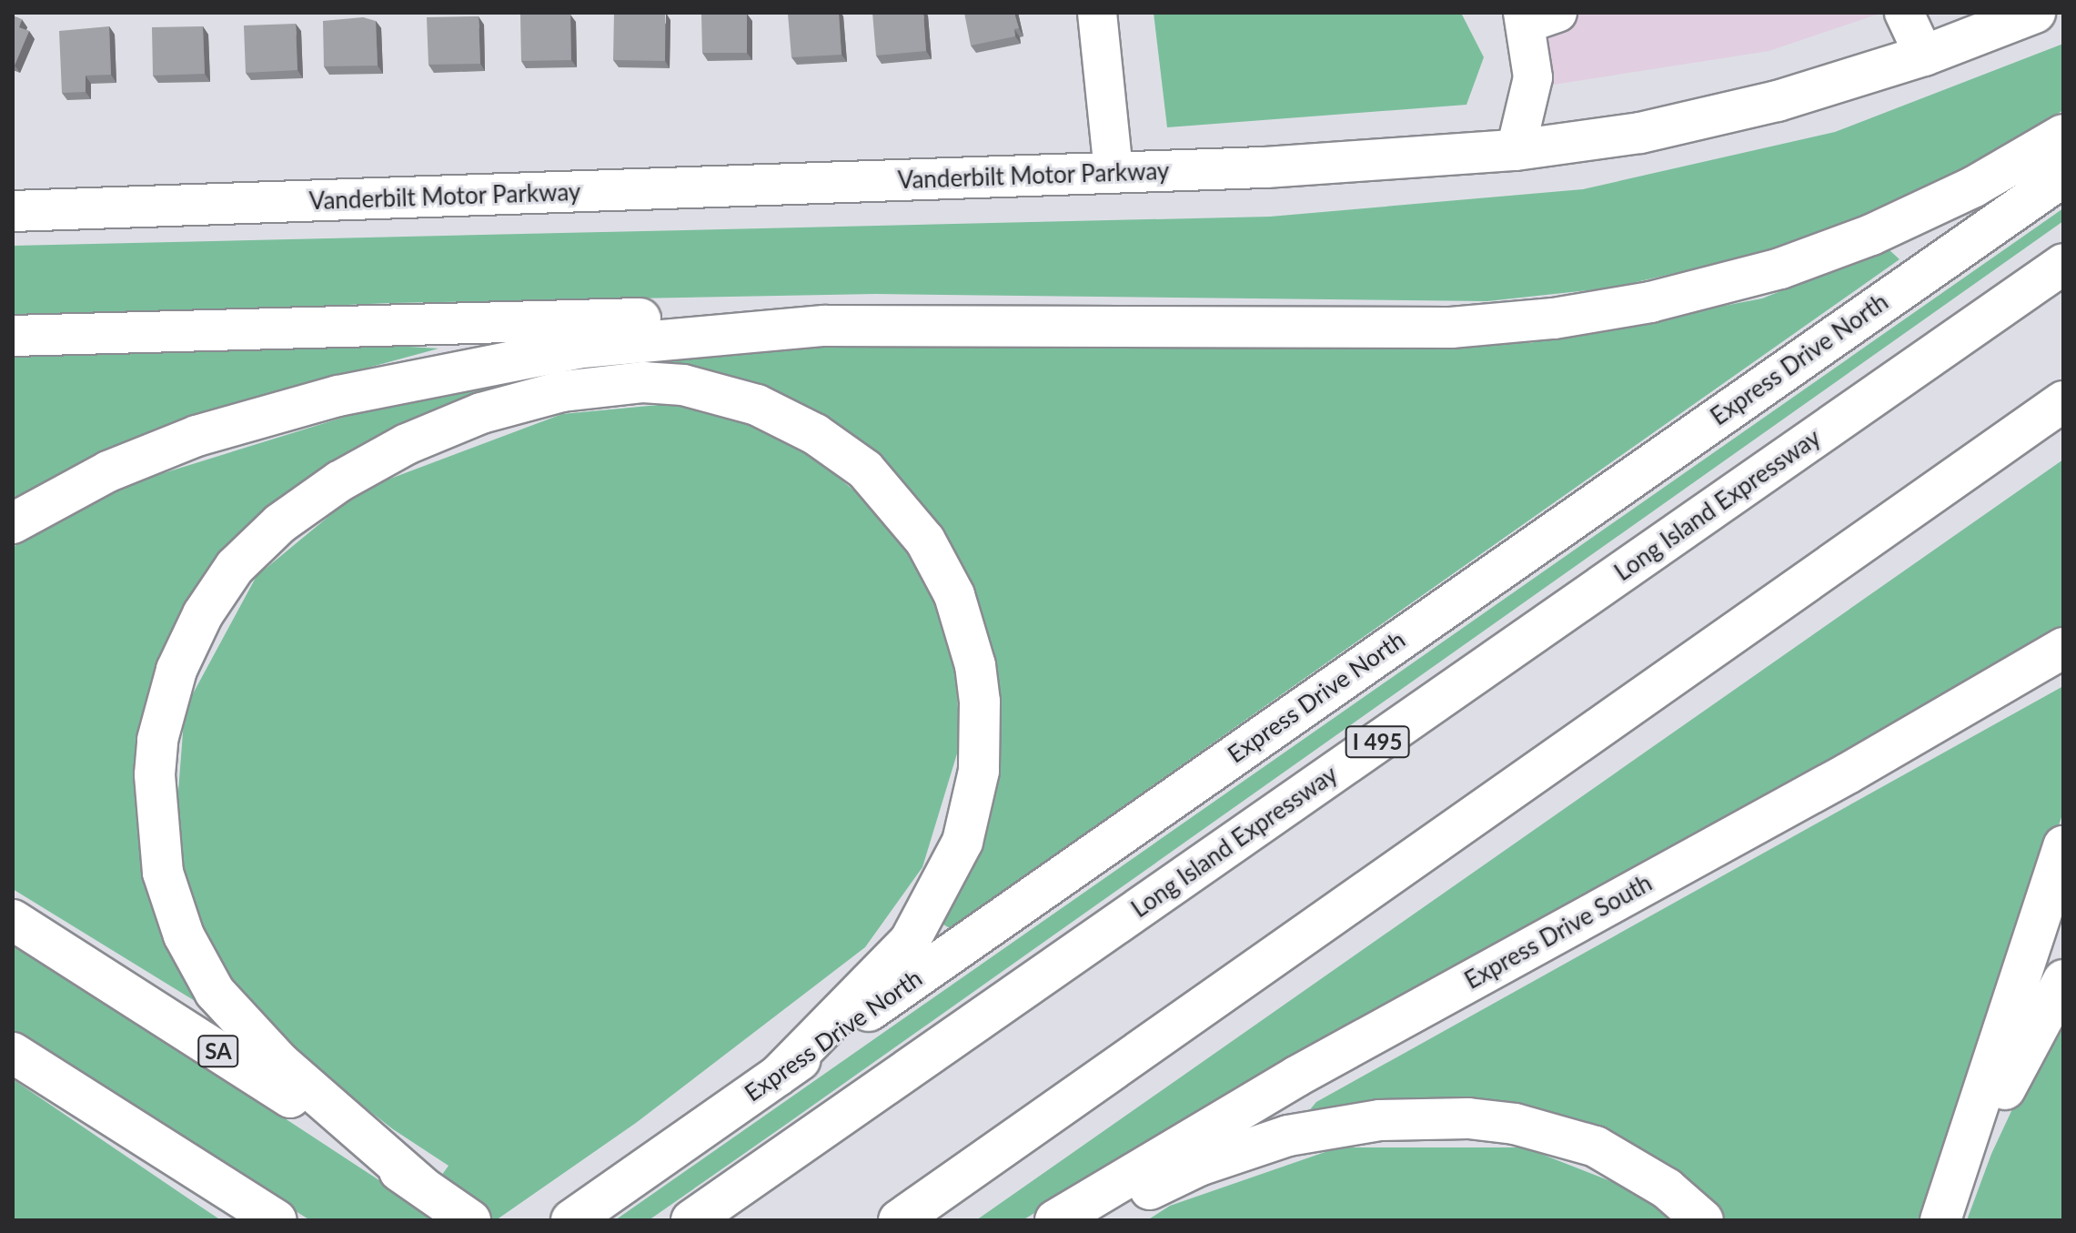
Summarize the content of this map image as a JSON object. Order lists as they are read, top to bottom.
{
  "streets": {
    "main road": [
      "Vanderbilt Motor Parkway",
      "Express Drive North",
      "Long Island Expressway",
      "I 495",
      "Express Drive South",
      "SA"
    ]
  }
}
